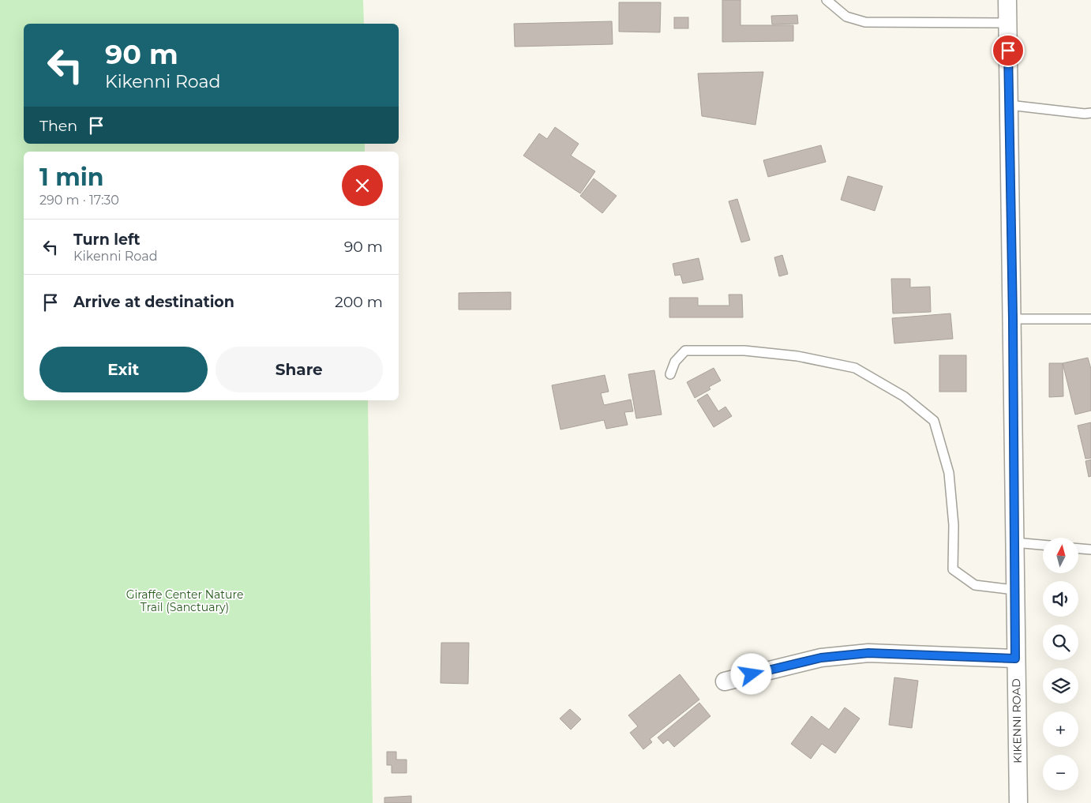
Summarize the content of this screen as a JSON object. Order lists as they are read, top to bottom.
{
  "streets": {
    "street": ["KIKENNI ROAD"]
  },
  "parks": ["Giraffe Center Nature Trail (Sanctuary)"],
  "north": "top",
  "page": {
    "turn": ["90 m", "Kikenni Road"],
    "then": "Then",
    "heading": ["1 min", "290 m · 17:30"],
    "list": [
      {
        "name": "Turn left",
        "note": "Kikenni Road",
        "value": "90 m"
      },
      {
        "name": "Arrive at destination",
        "value": "200 m"
      }
    ],
    "buttons": ["Exit", "Share"],
    "map_buttons": ["+", "−"]
  }
}
